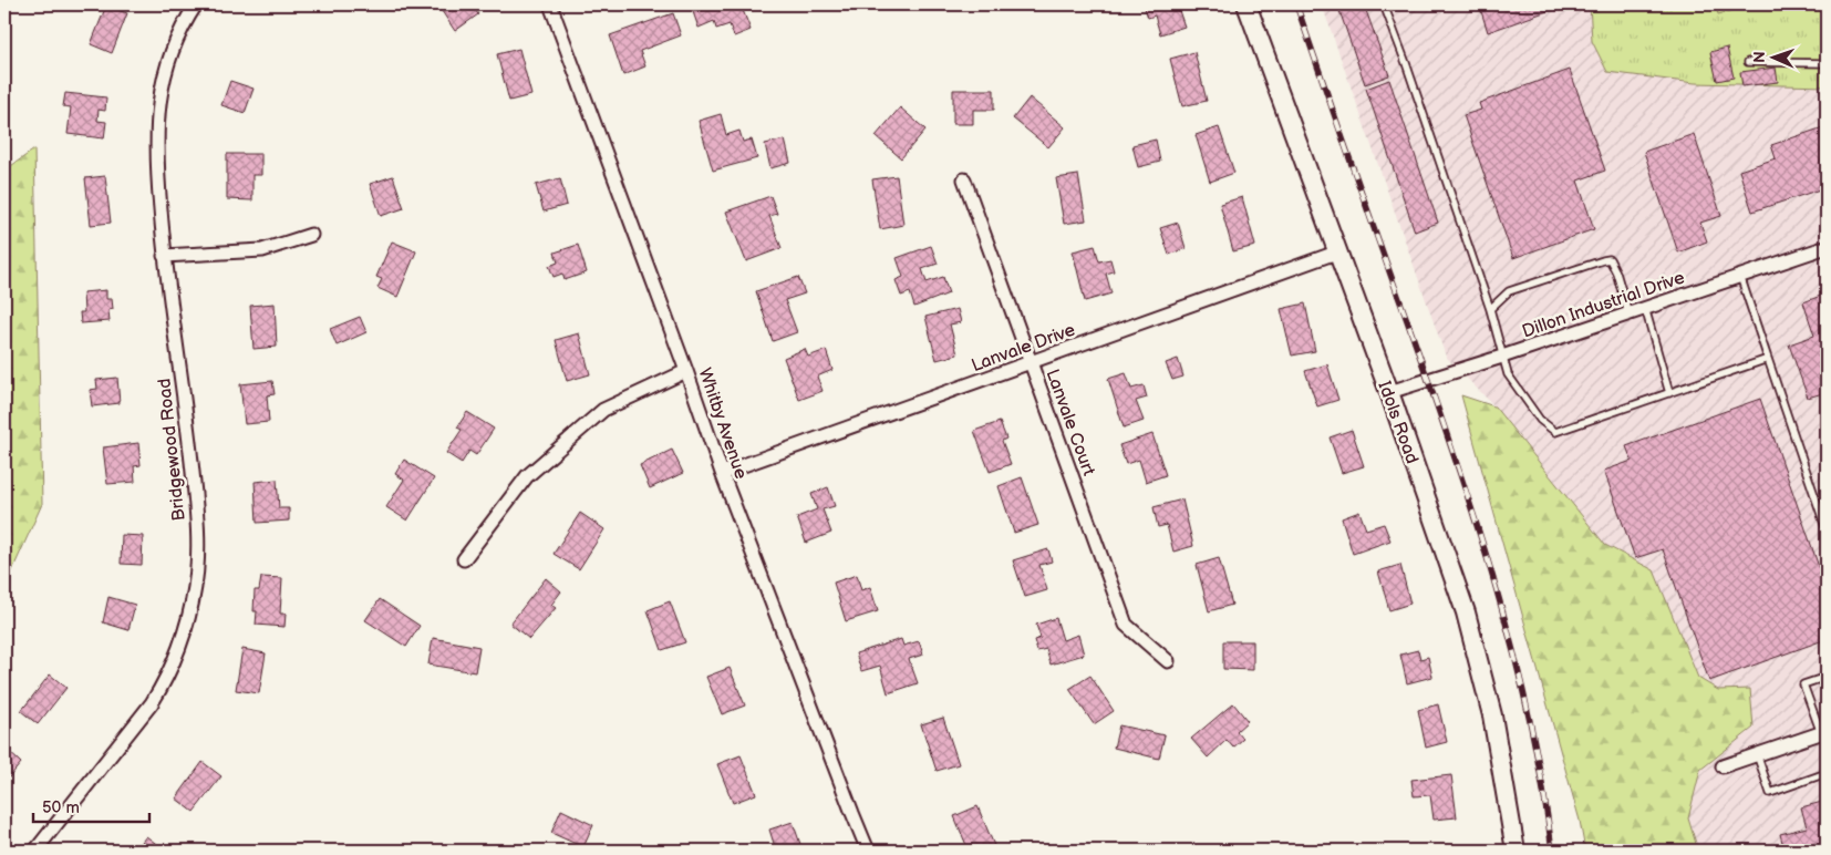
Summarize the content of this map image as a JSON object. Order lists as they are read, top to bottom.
{
  "streets": {
    "street": [
      "Dillon Industrial Drive",
      "Lanvale Drive",
      "Lanvale Court",
      "Idols Road",
      "Whitby Avenue",
      "Bridgewood Road"
    ]
  },
  "crossings": [
    ["Dillon Industrial Drive", "Idols Road"],
    ["Lanvale Drive", "Lanvale Court"],
    ["Lanvale Drive", "Idols Road"],
    ["Lanvale Drive", "Whitby Avenue"]
  ],
  "scale_bar": "50 m",
  "north": "left"
}
